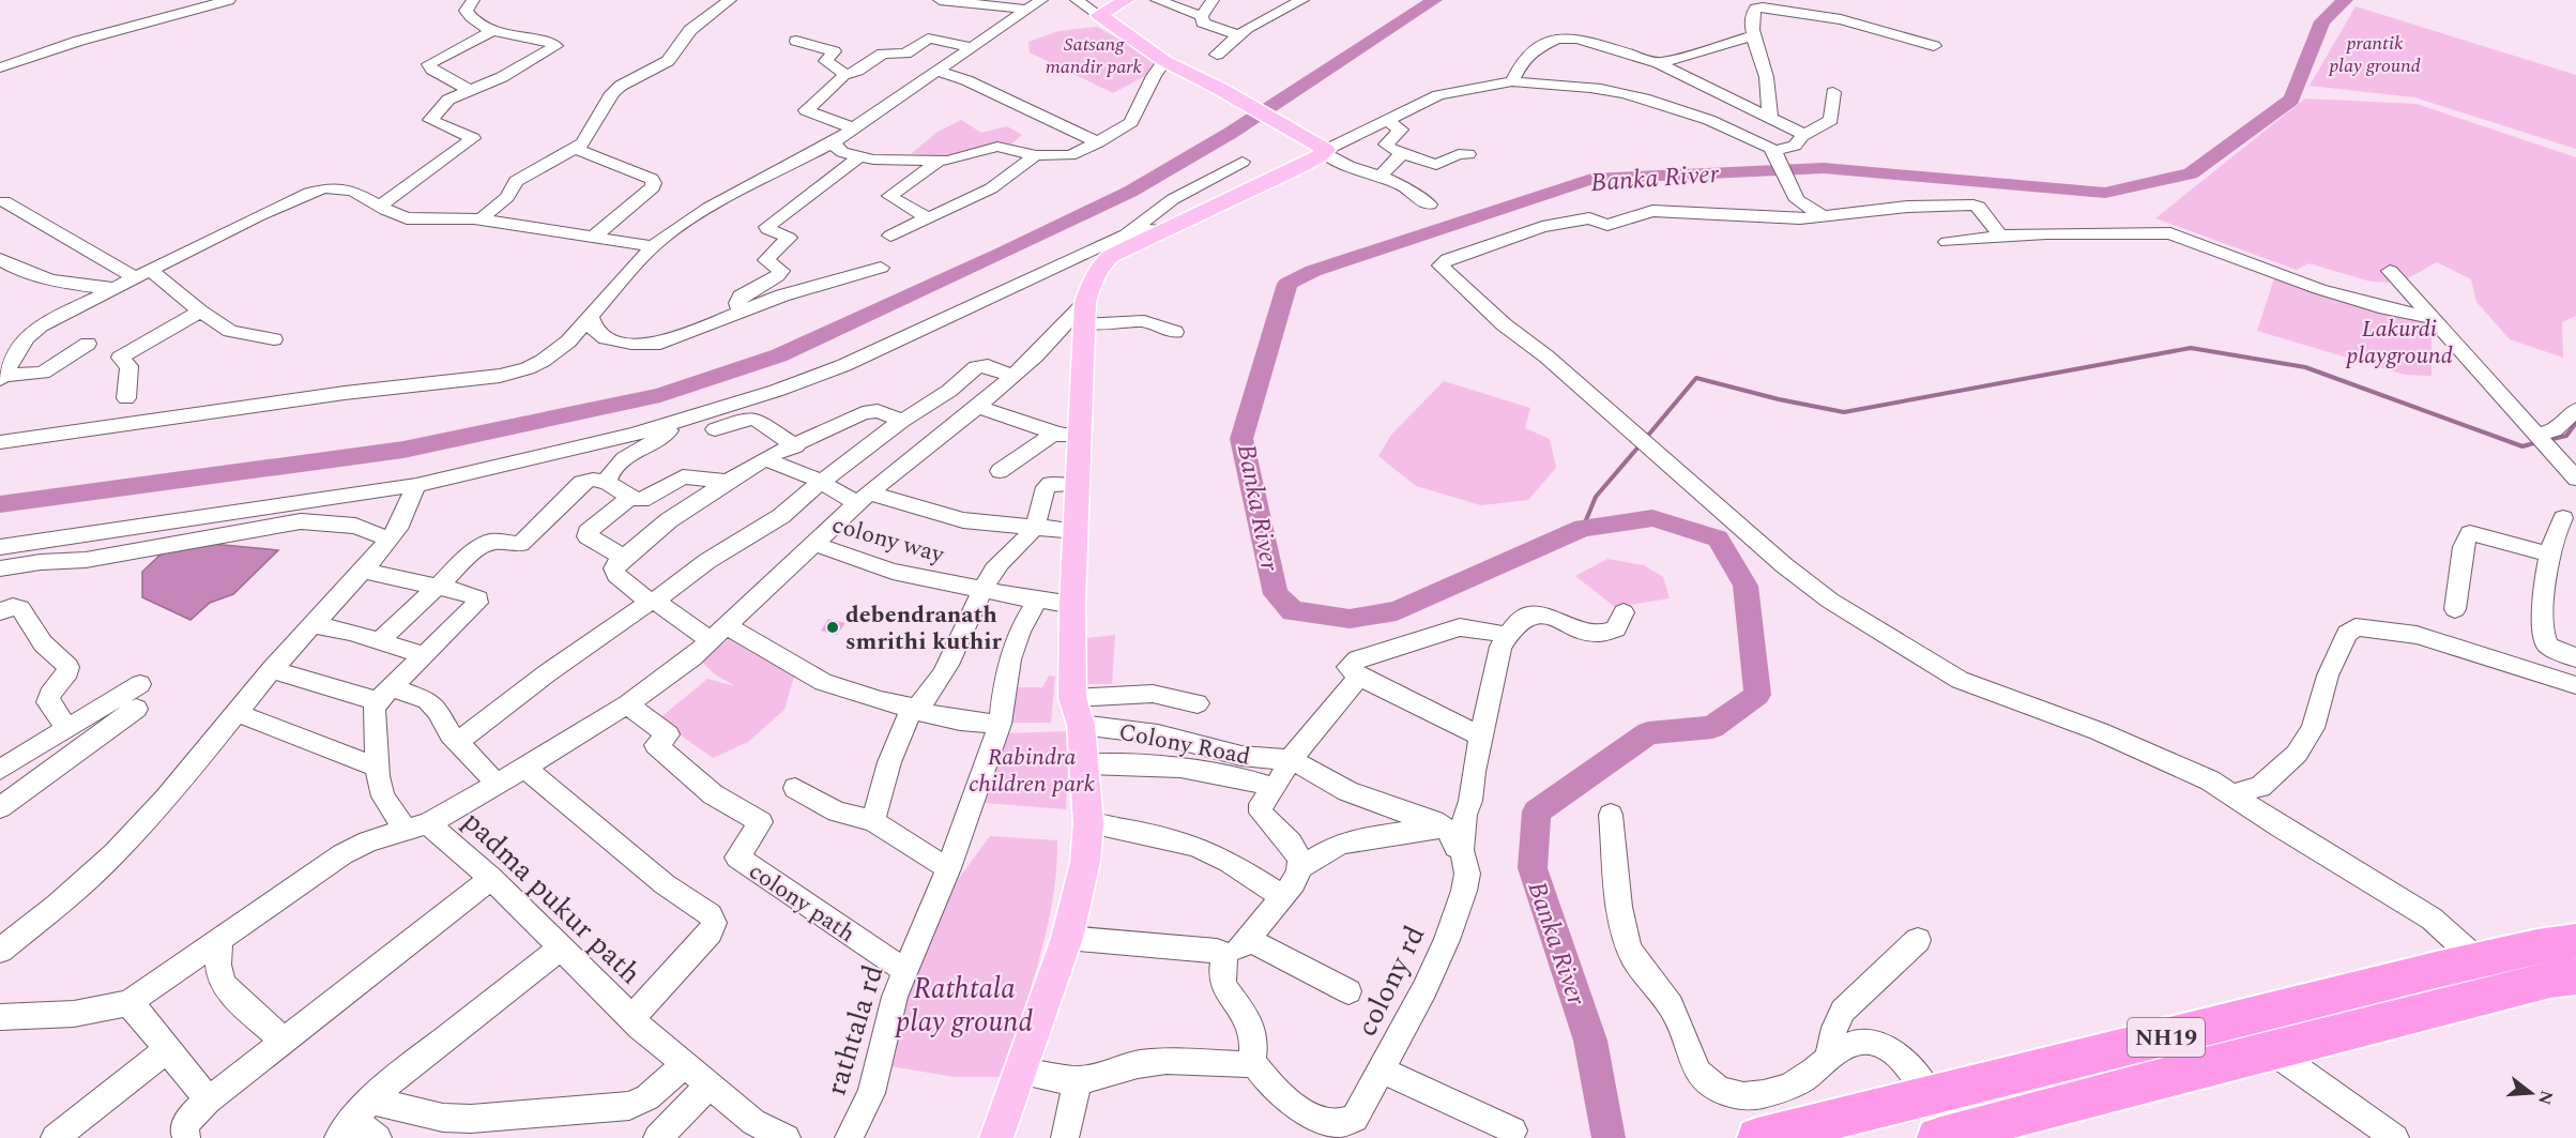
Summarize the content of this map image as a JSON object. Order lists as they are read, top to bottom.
{
  "streets": {
    "highway": ["NH19"],
    "street": [
      "colony way",
      "Colony Road",
      "padma pukur path",
      "colony path",
      "colony rd",
      "rathtala rd"
    ]
  },
  "crossings": [
    ["colony way", "rathtala rd"],
    ["colony path", "rathtala rd"]
  ],
  "water": ["Banka River"],
  "parks": [
    "prantik play ground",
    "Satsang mandir park",
    "Lakurdi playground",
    "Rabindra children park",
    "Rathtala play ground"
  ],
  "places": ["debendranath smrithi kuthir"],
  "north": "right"
}
